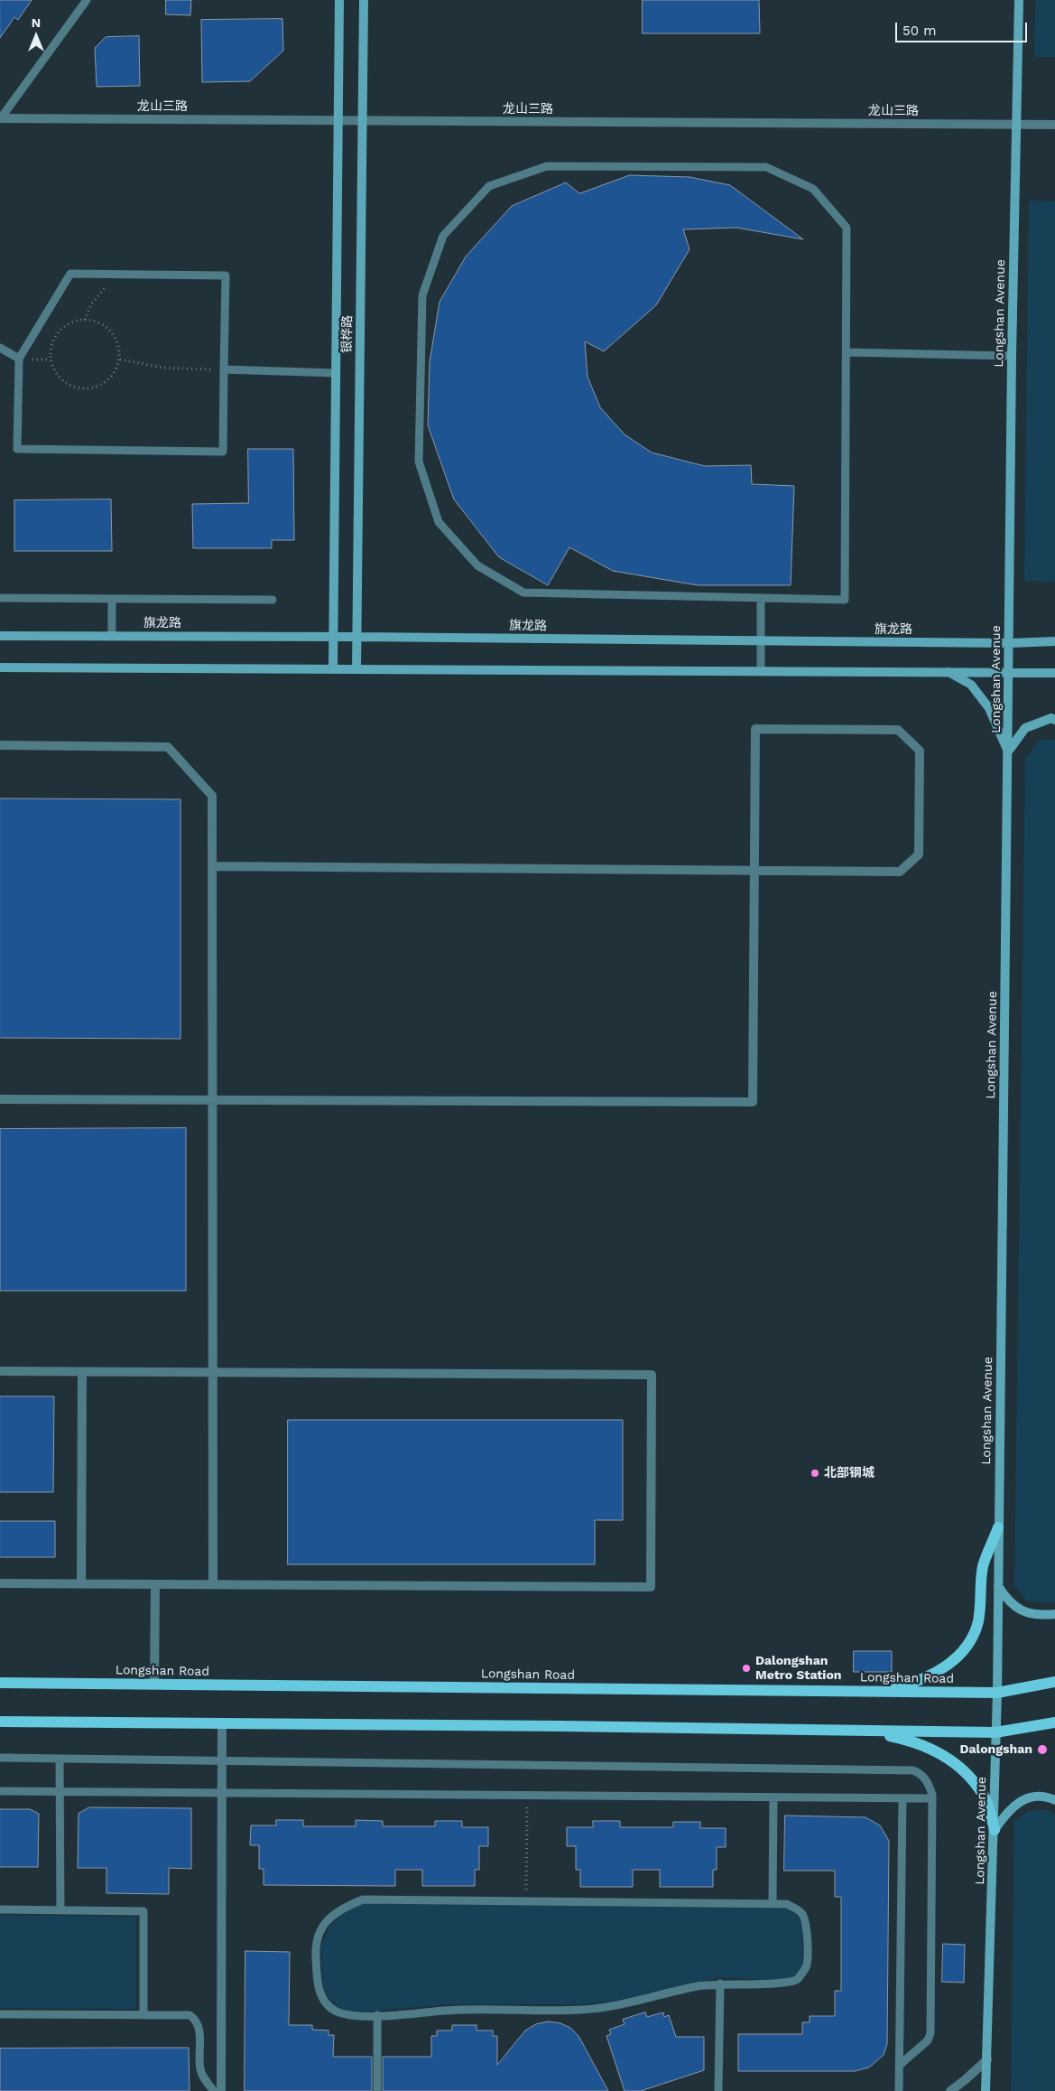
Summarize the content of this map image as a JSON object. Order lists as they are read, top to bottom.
{
  "streets": {
    "main road": [
      "Longshan Avenue",
      "银桦路",
      "旗龙路",
      "Longshan Road"
    ],
    "street": ["龙山三路"]
  },
  "crossings": [
    ["龙山三路", "Longshan Avenue"],
    ["龙山三路", "银桦路"],
    ["Longshan Avenue", "旗龙路"],
    ["Longshan Avenue", "Longshan Road"],
    ["银桦路", "旗龙路"]
  ],
  "places": ["北部钢城", "Dalongshan Metro Station", "Dalongshan"],
  "scale_bar": "50 m",
  "north": "top"
}
